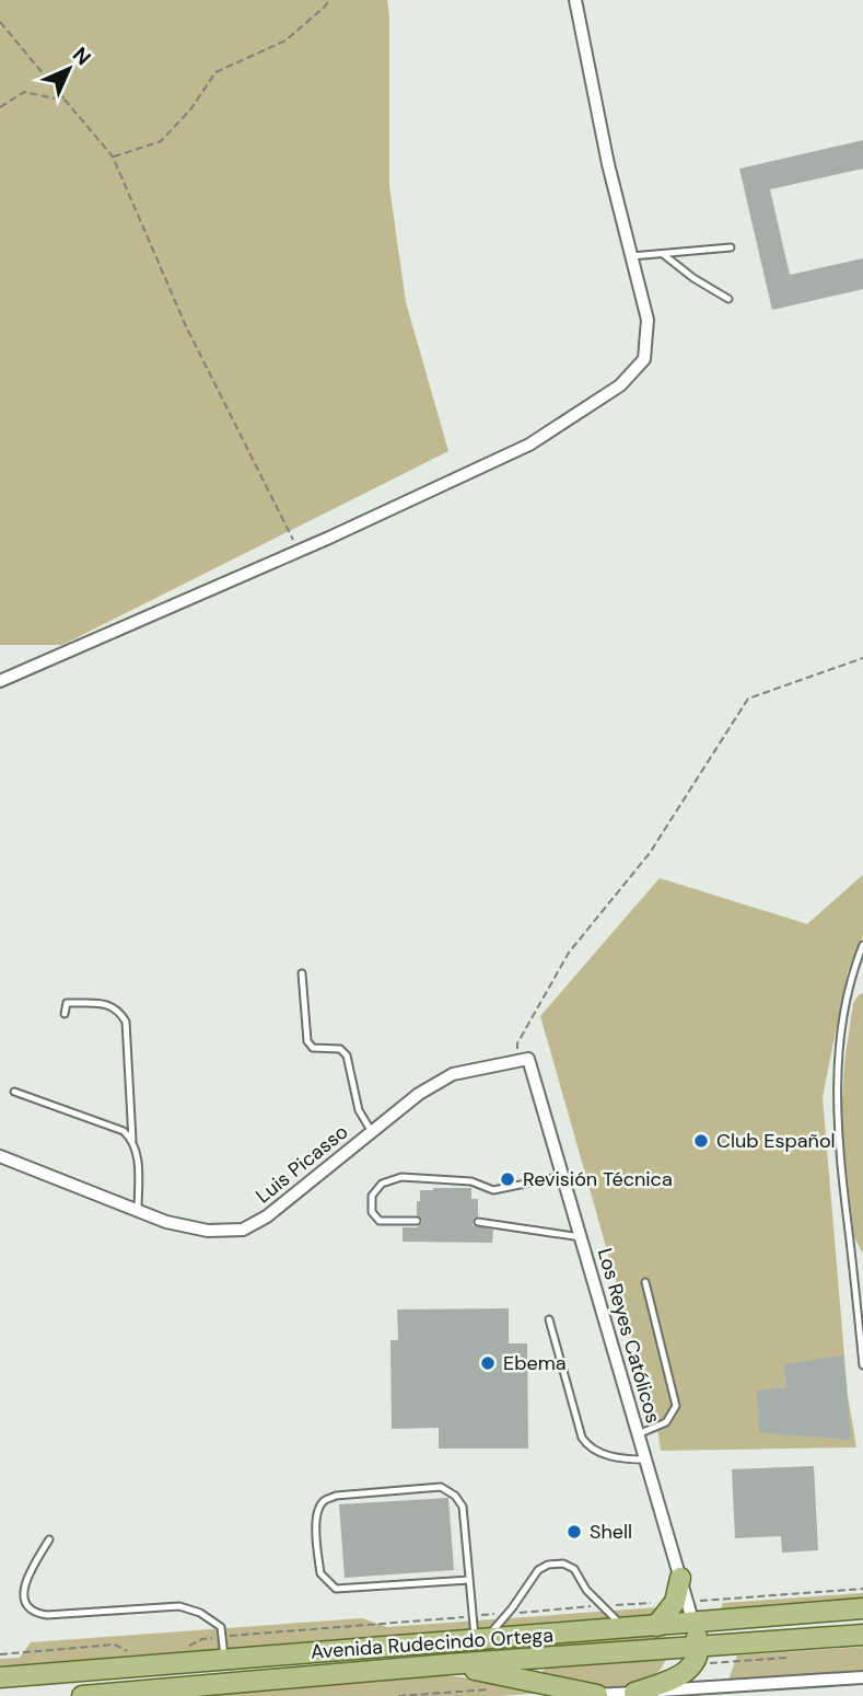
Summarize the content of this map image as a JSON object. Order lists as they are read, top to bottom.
{
  "streets": {
    "main road": ["Avenida Rudecindo Ortega"],
    "street": ["Luis Picasso", "Los Reyes Católicos"]
  },
  "crossings": [
    ["Luis Picasso", "Los Reyes Católicos"]
  ],
  "places": [
    "Club Español",
    "Revisión Técnica",
    "Ebema",
    "Shell"
  ],
  "north": "top right"
}
